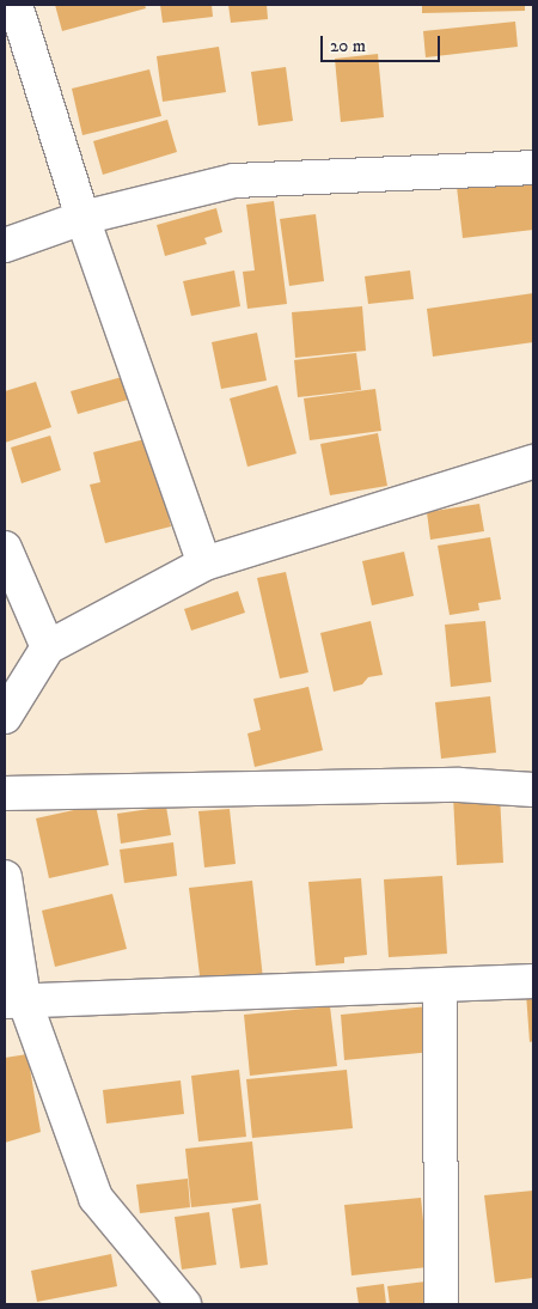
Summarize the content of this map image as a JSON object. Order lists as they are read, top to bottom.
{
  "scale_bar": "20 m"
}
